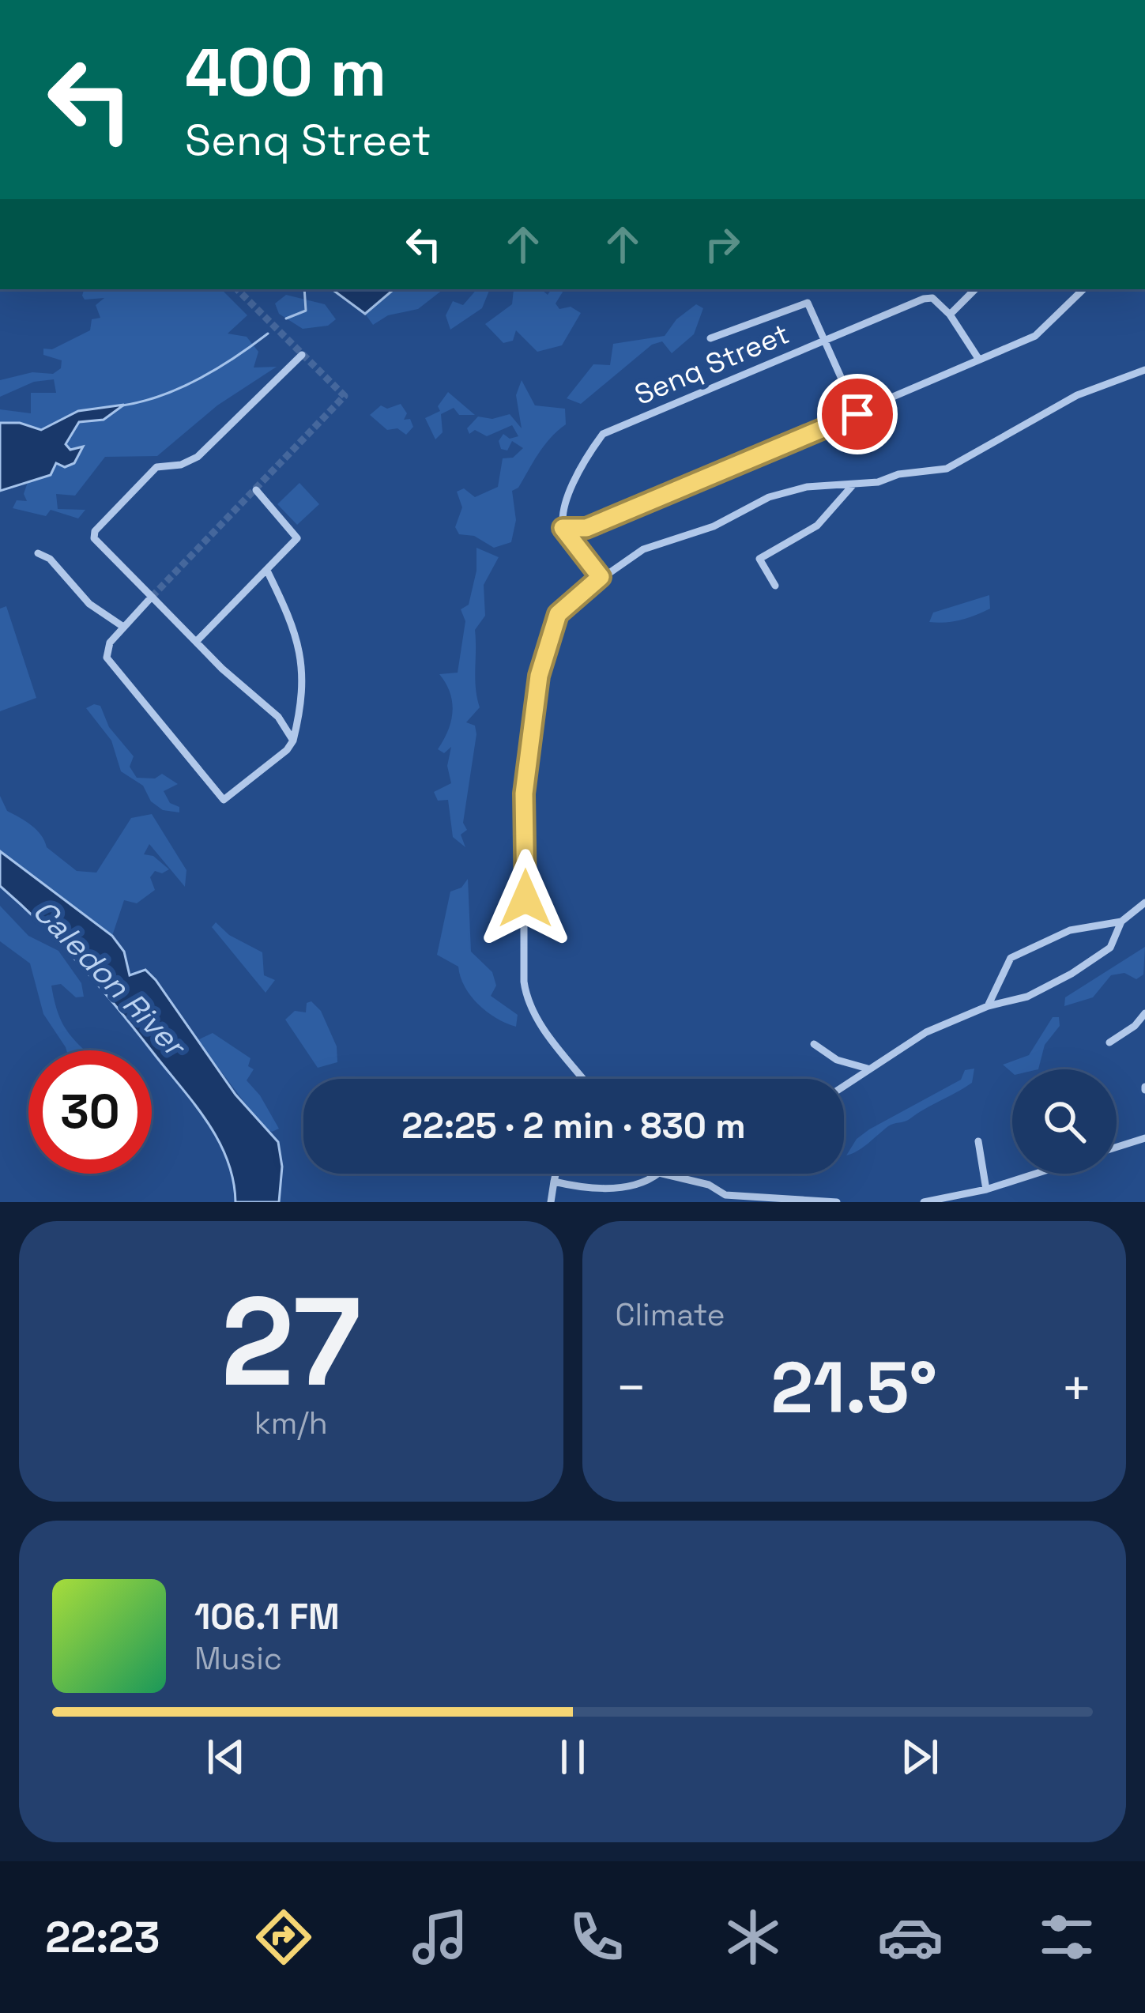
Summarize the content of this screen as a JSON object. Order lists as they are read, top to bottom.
{
  "streets": {
    "street": ["Senq Street"]
  },
  "water": ["Caledon River"],
  "page": {
    "turn": ["400 m", "Senq Street"],
    "limit": "30",
    "trip": "22:25 · 2 min · 830 m",
    "tile": [
      ["27", "km/h"],
      "Climate"
    ],
    "heat": ["−", "21.5°", "+"],
    "song": ["106.1 FM", "Music"],
    "tabs": "22:23"
  }
}
